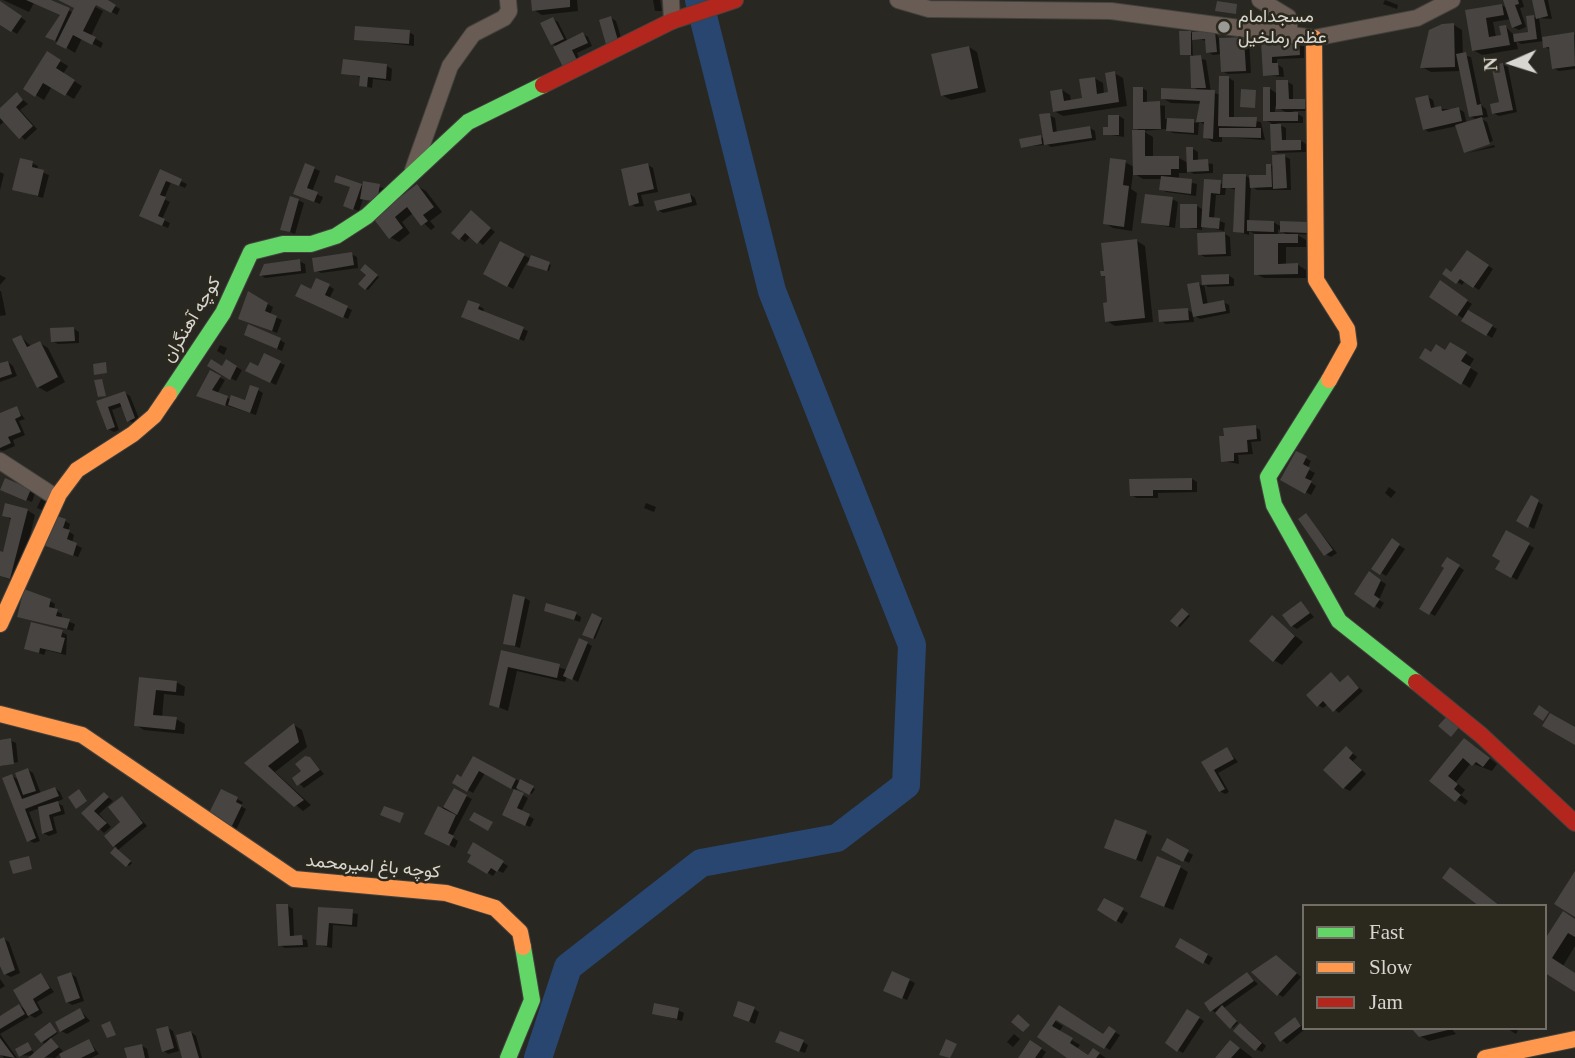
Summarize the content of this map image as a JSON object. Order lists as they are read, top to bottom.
{
  "streets": {
    "main road": ["کوچه آهنگران", "کوچه باغ امیرمحمد"]
  },
  "places": ["مسجدامام عظم رملخیل"],
  "legend": ["Fast", "Slow", "Jam"],
  "north": "left"
}
